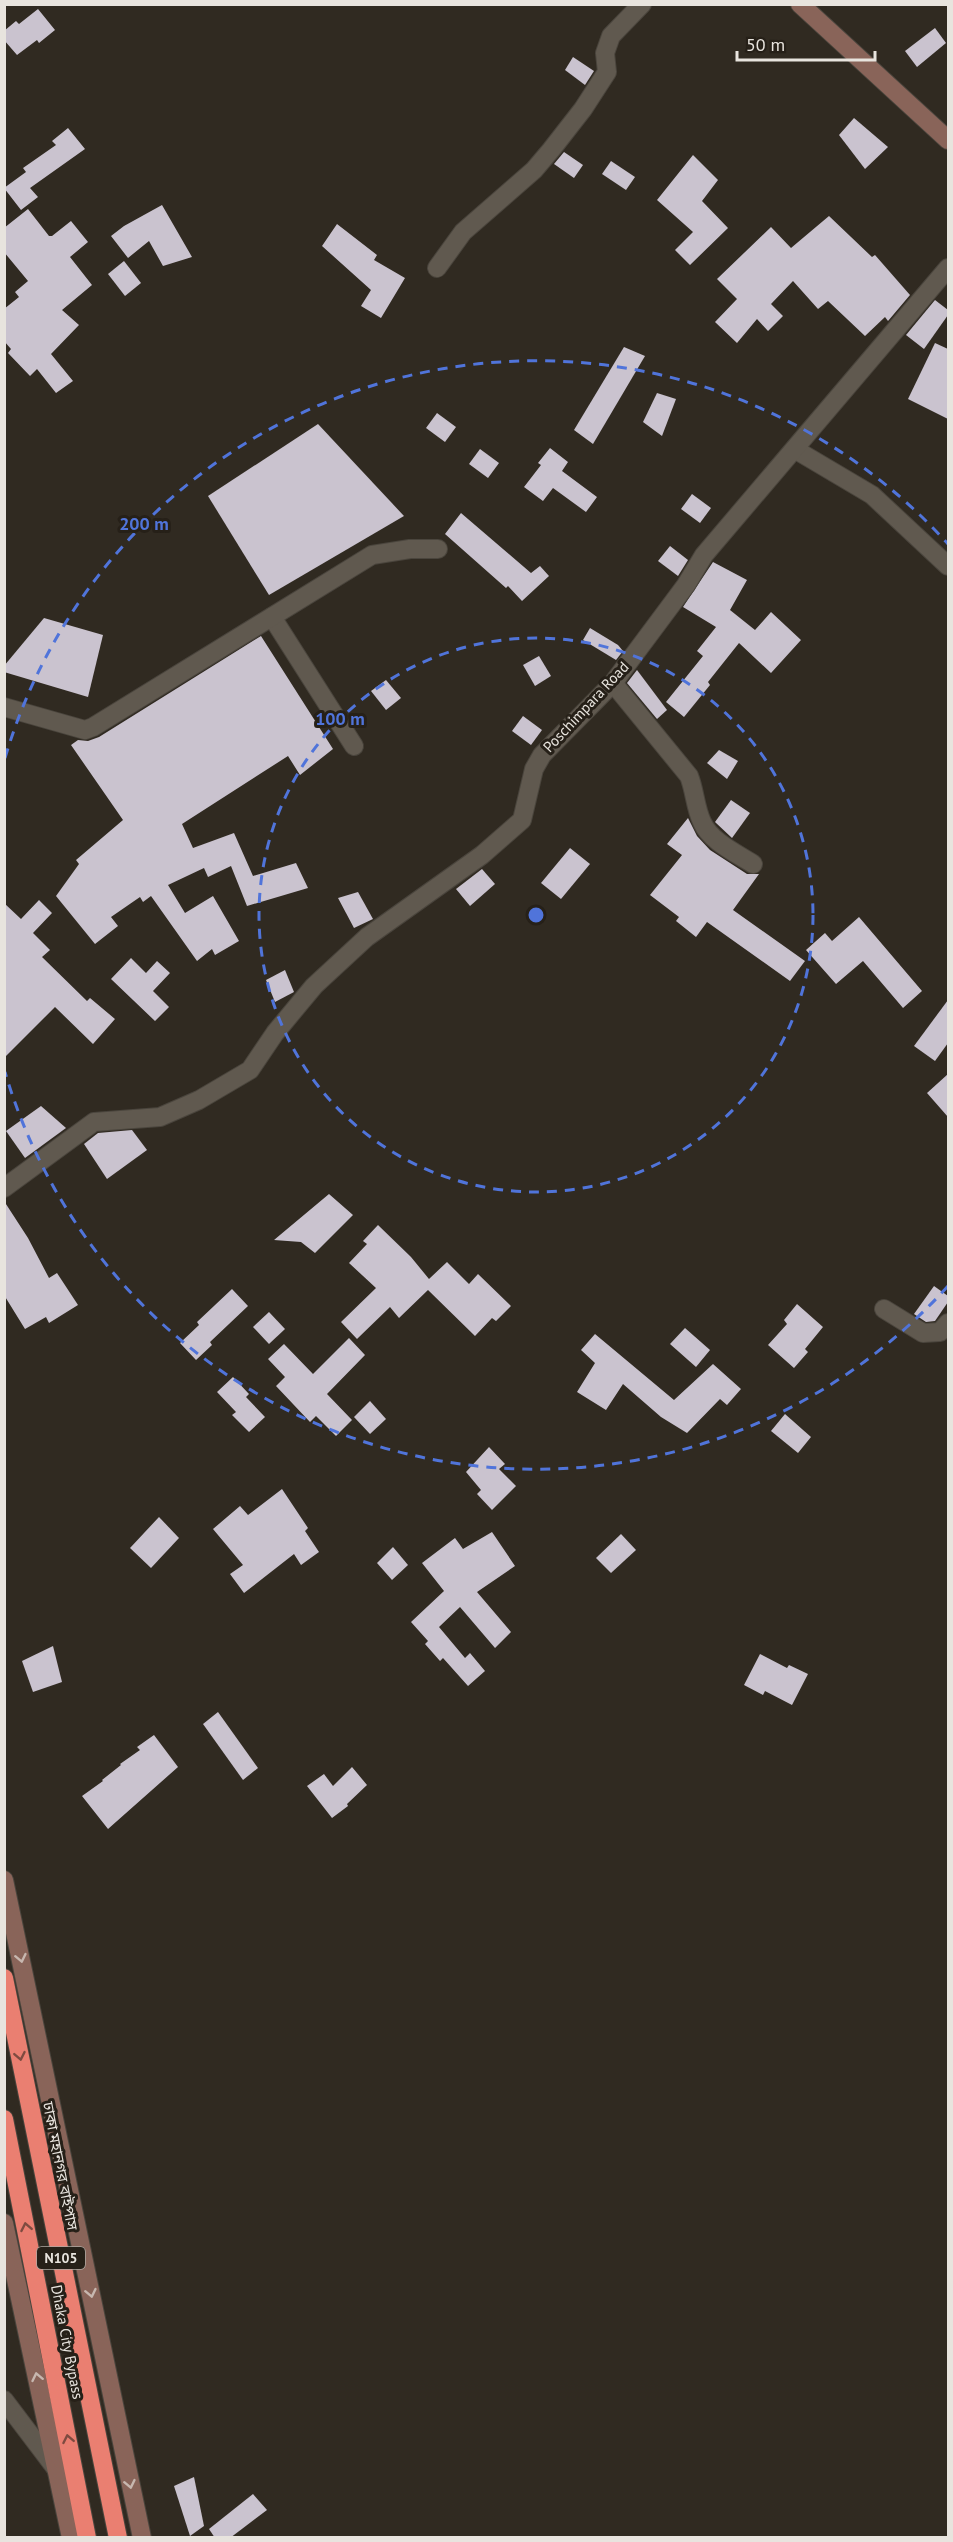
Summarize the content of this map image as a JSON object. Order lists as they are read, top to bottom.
{
  "streets": {
    "highway": ["ঢাকা মহানগর বাইপাস", "N105", "Dhaka City Bypass"],
    "street": ["Poschimpara Road"]
  },
  "one_way": ["ঢাকা মহানগর বাইপাস", "Dhaka City Bypass"],
  "scale_bar": "50 m",
  "rings": ["200 m", "100 m"]
}
